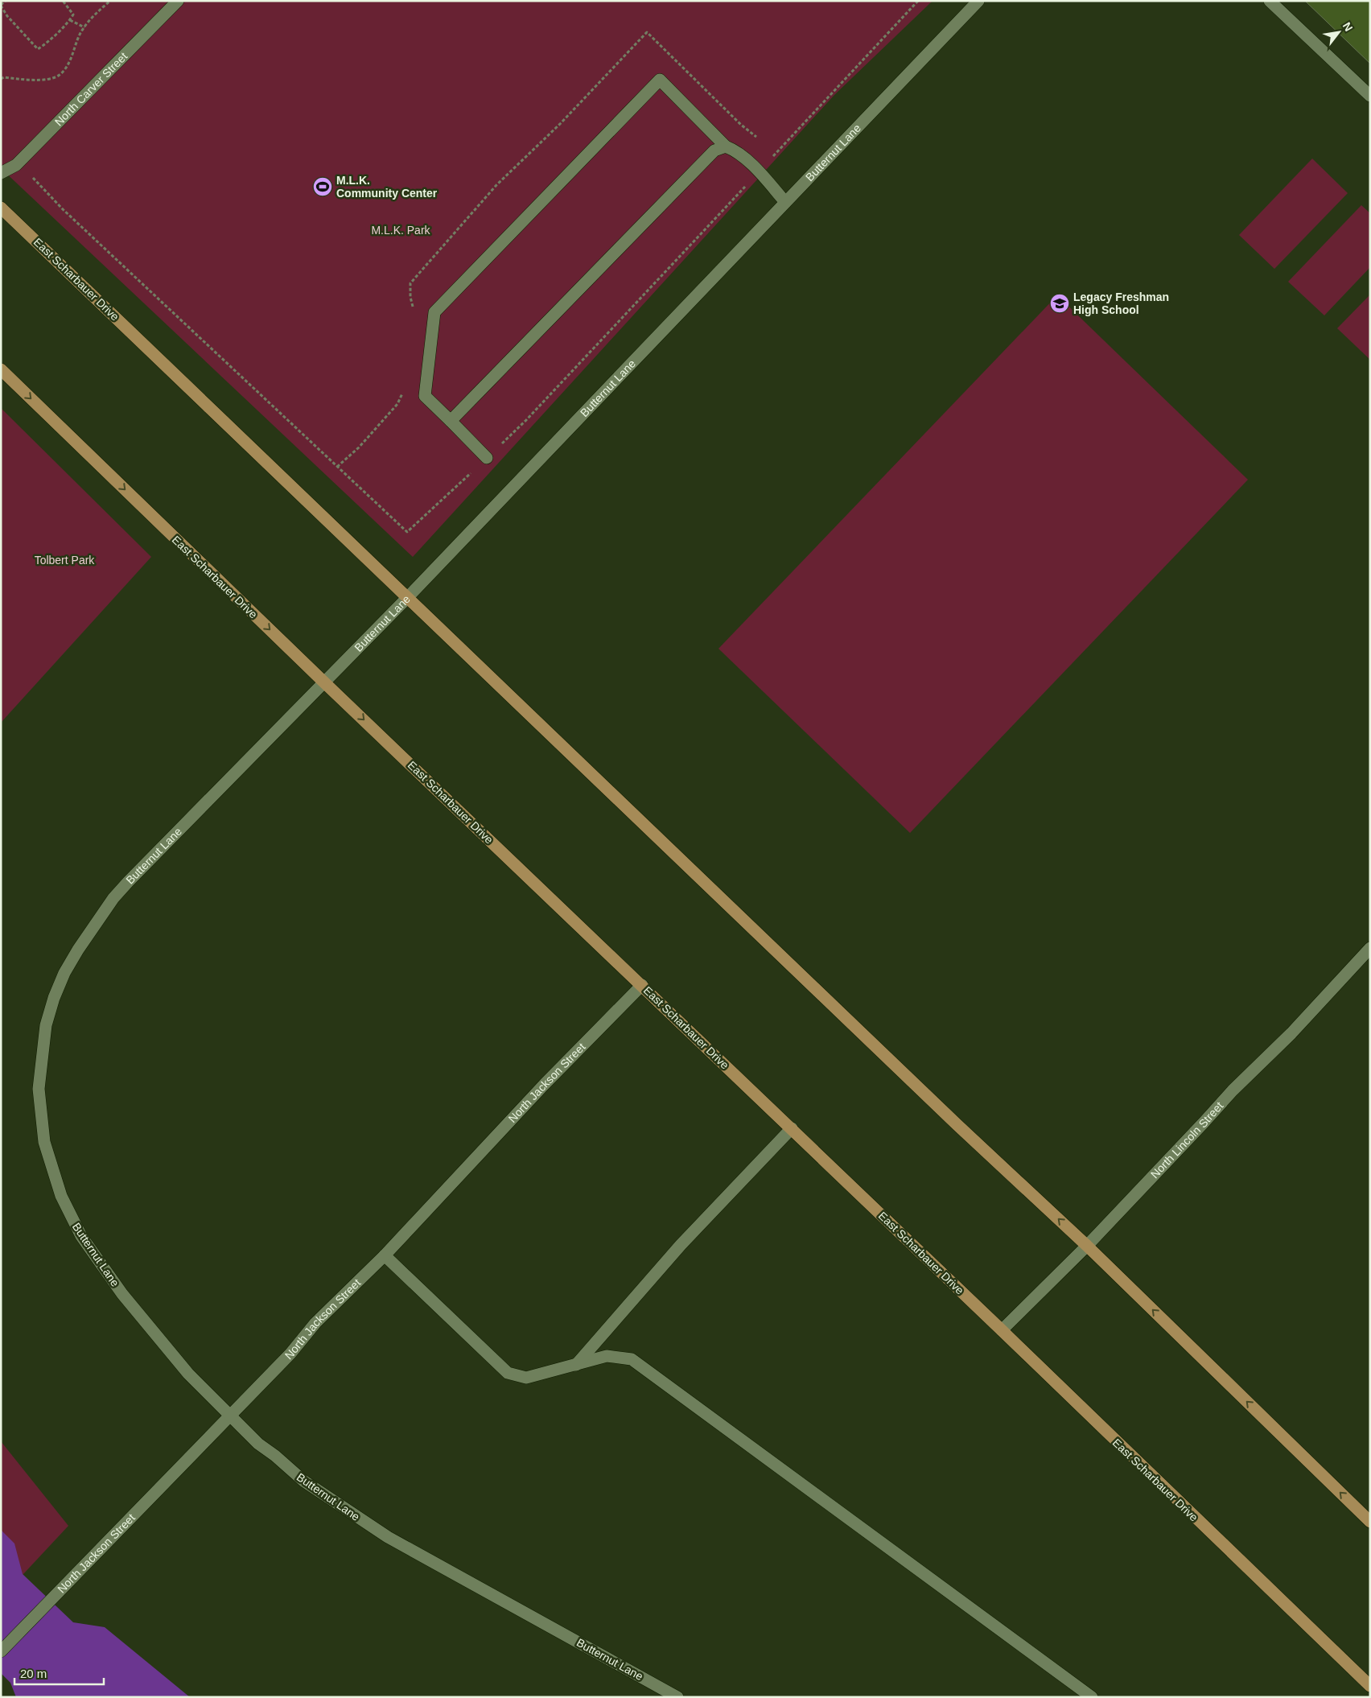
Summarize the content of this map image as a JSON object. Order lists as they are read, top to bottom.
{
  "streets": {
    "main road": ["East Scharbauer Drive"],
    "street": [
      "North Carver Street",
      "Butternut Lane",
      "North Jackson Street",
      "North Lincoln Street"
    ]
  },
  "crossings": [
    ["Butternut Lane", "East Scharbauer Drive"],
    ["Butternut Lane", "North Jackson Street"],
    ["East Scharbauer Drive", "North Jackson Street"],
    ["East Scharbauer Drive", "North Lincoln Street"]
  ],
  "parks": ["M.L.K. Park", "Tolbert Park"],
  "places": {
    "sports": ["M.L.K. Community Center"],
    "school or university": ["Legacy Freshman High School"]
  },
  "scale_bar": "20 m",
  "north": "top right"
}
